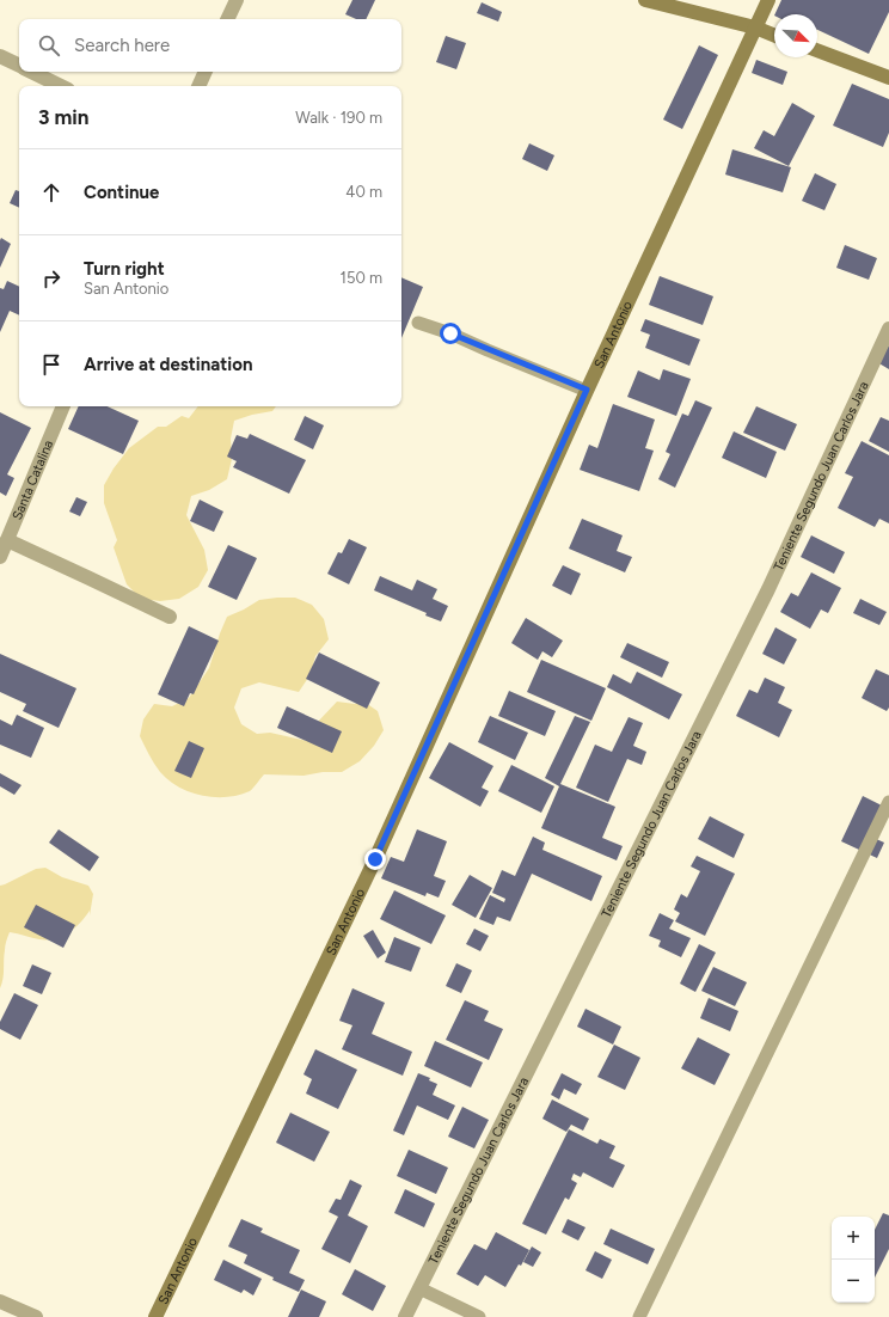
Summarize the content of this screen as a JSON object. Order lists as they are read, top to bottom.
{
  "streets": {
    "street": ["San Antonio", "Teniente Segundo Juan Carlos Jara", "Santa Catalina"]
  },
  "north": "bottom right",
  "page": {
    "search": "Search here",
    "heading": ["3 min", "Walk · 190 m"],
    "list": [
      ["Continue", "40 m"],
      ["Turn right", "San Antonio", "150 m"],
      "Arrive at destination"
    ],
    "map_buttons": ["+", "−"]
  }
}
